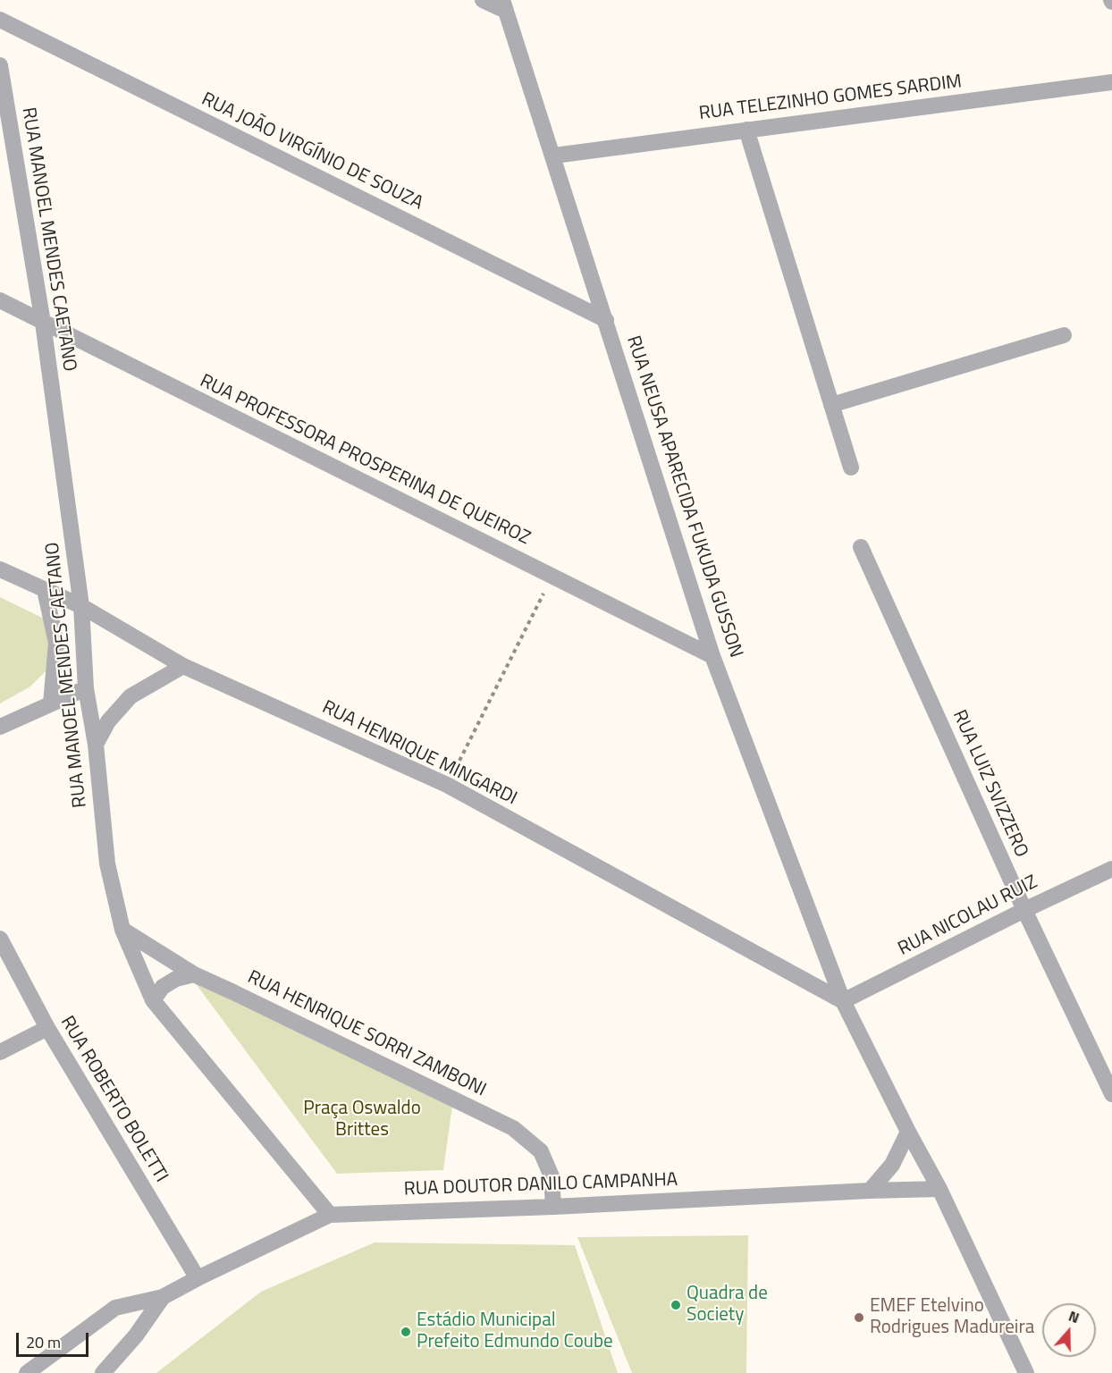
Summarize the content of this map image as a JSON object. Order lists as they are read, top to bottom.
{
  "streets": {
    "street": [
      "RUA TELEZINHO GOMES SARDIM",
      "RUA JOÃO VIRGÍNIO DE SOUZA",
      "RUA MANOEL MENDES CAETANO",
      "RUA PROFESSORA PROSPERINA DE QUEIROZ",
      "RUA NEUSA APARECIDA FUKUDA GUSSON",
      "RUA HENRIQUE MINGARDI",
      "RUA LUIZ SVIZZERO",
      "RUA NICOLAU RUIZ",
      "RUA HENRIQUE SORRI ZAMBONI",
      "RUA ROBERTO BOLETTI",
      "RUA DOUTOR DANILO CAMPANHA"
    ]
  },
  "crossings": [
    ["RUA TELEZINHO GOMES SARDIM", "RUA NEUSA APARECIDA FUKUDA GUSSON"],
    ["RUA JOÃO VIRGÍNIO DE SOUZA", "RUA NEUSA APARECIDA FUKUDA GUSSON"],
    ["RUA MANOEL MENDES CAETANO", "RUA PROFESSORA PROSPERINA DE QUEIROZ"],
    ["RUA MANOEL MENDES CAETANO", "RUA HENRIQUE MINGARDI"],
    ["RUA MANOEL MENDES CAETANO", "RUA HENRIQUE SORRI ZAMBONI"],
    ["RUA MANOEL MENDES CAETANO", "RUA DOUTOR DANILO CAMPANHA"],
    ["RUA PROFESSORA PROSPERINA DE QUEIROZ", "RUA NEUSA APARECIDA FUKUDA GUSSON"],
    ["RUA NEUSA APARECIDA FUKUDA GUSSON", "RUA HENRIQUE MINGARDI"],
    ["RUA NEUSA APARECIDA FUKUDA GUSSON", "RUA NICOLAU RUIZ"],
    ["RUA NEUSA APARECIDA FUKUDA GUSSON", "RUA DOUTOR DANILO CAMPANHA"],
    ["RUA HENRIQUE MINGARDI", "RUA NICOLAU RUIZ"],
    ["RUA LUIZ SVIZZERO", "RUA NICOLAU RUIZ"],
    ["RUA HENRIQUE SORRI ZAMBONI", "RUA DOUTOR DANILO CAMPANHA"],
    ["RUA ROBERTO BOLETTI", "RUA DOUTOR DANILO CAMPANHA"]
  ],
  "parks": ["Praça Oswaldo Brittes"],
  "places": ["Quadra de Society", "EMEF Etelvino Rodrigues Madureira", "Estádio Municipal Prefeito Edmundo Coube"],
  "scale_bar": "20 m",
  "north": "top"
}
